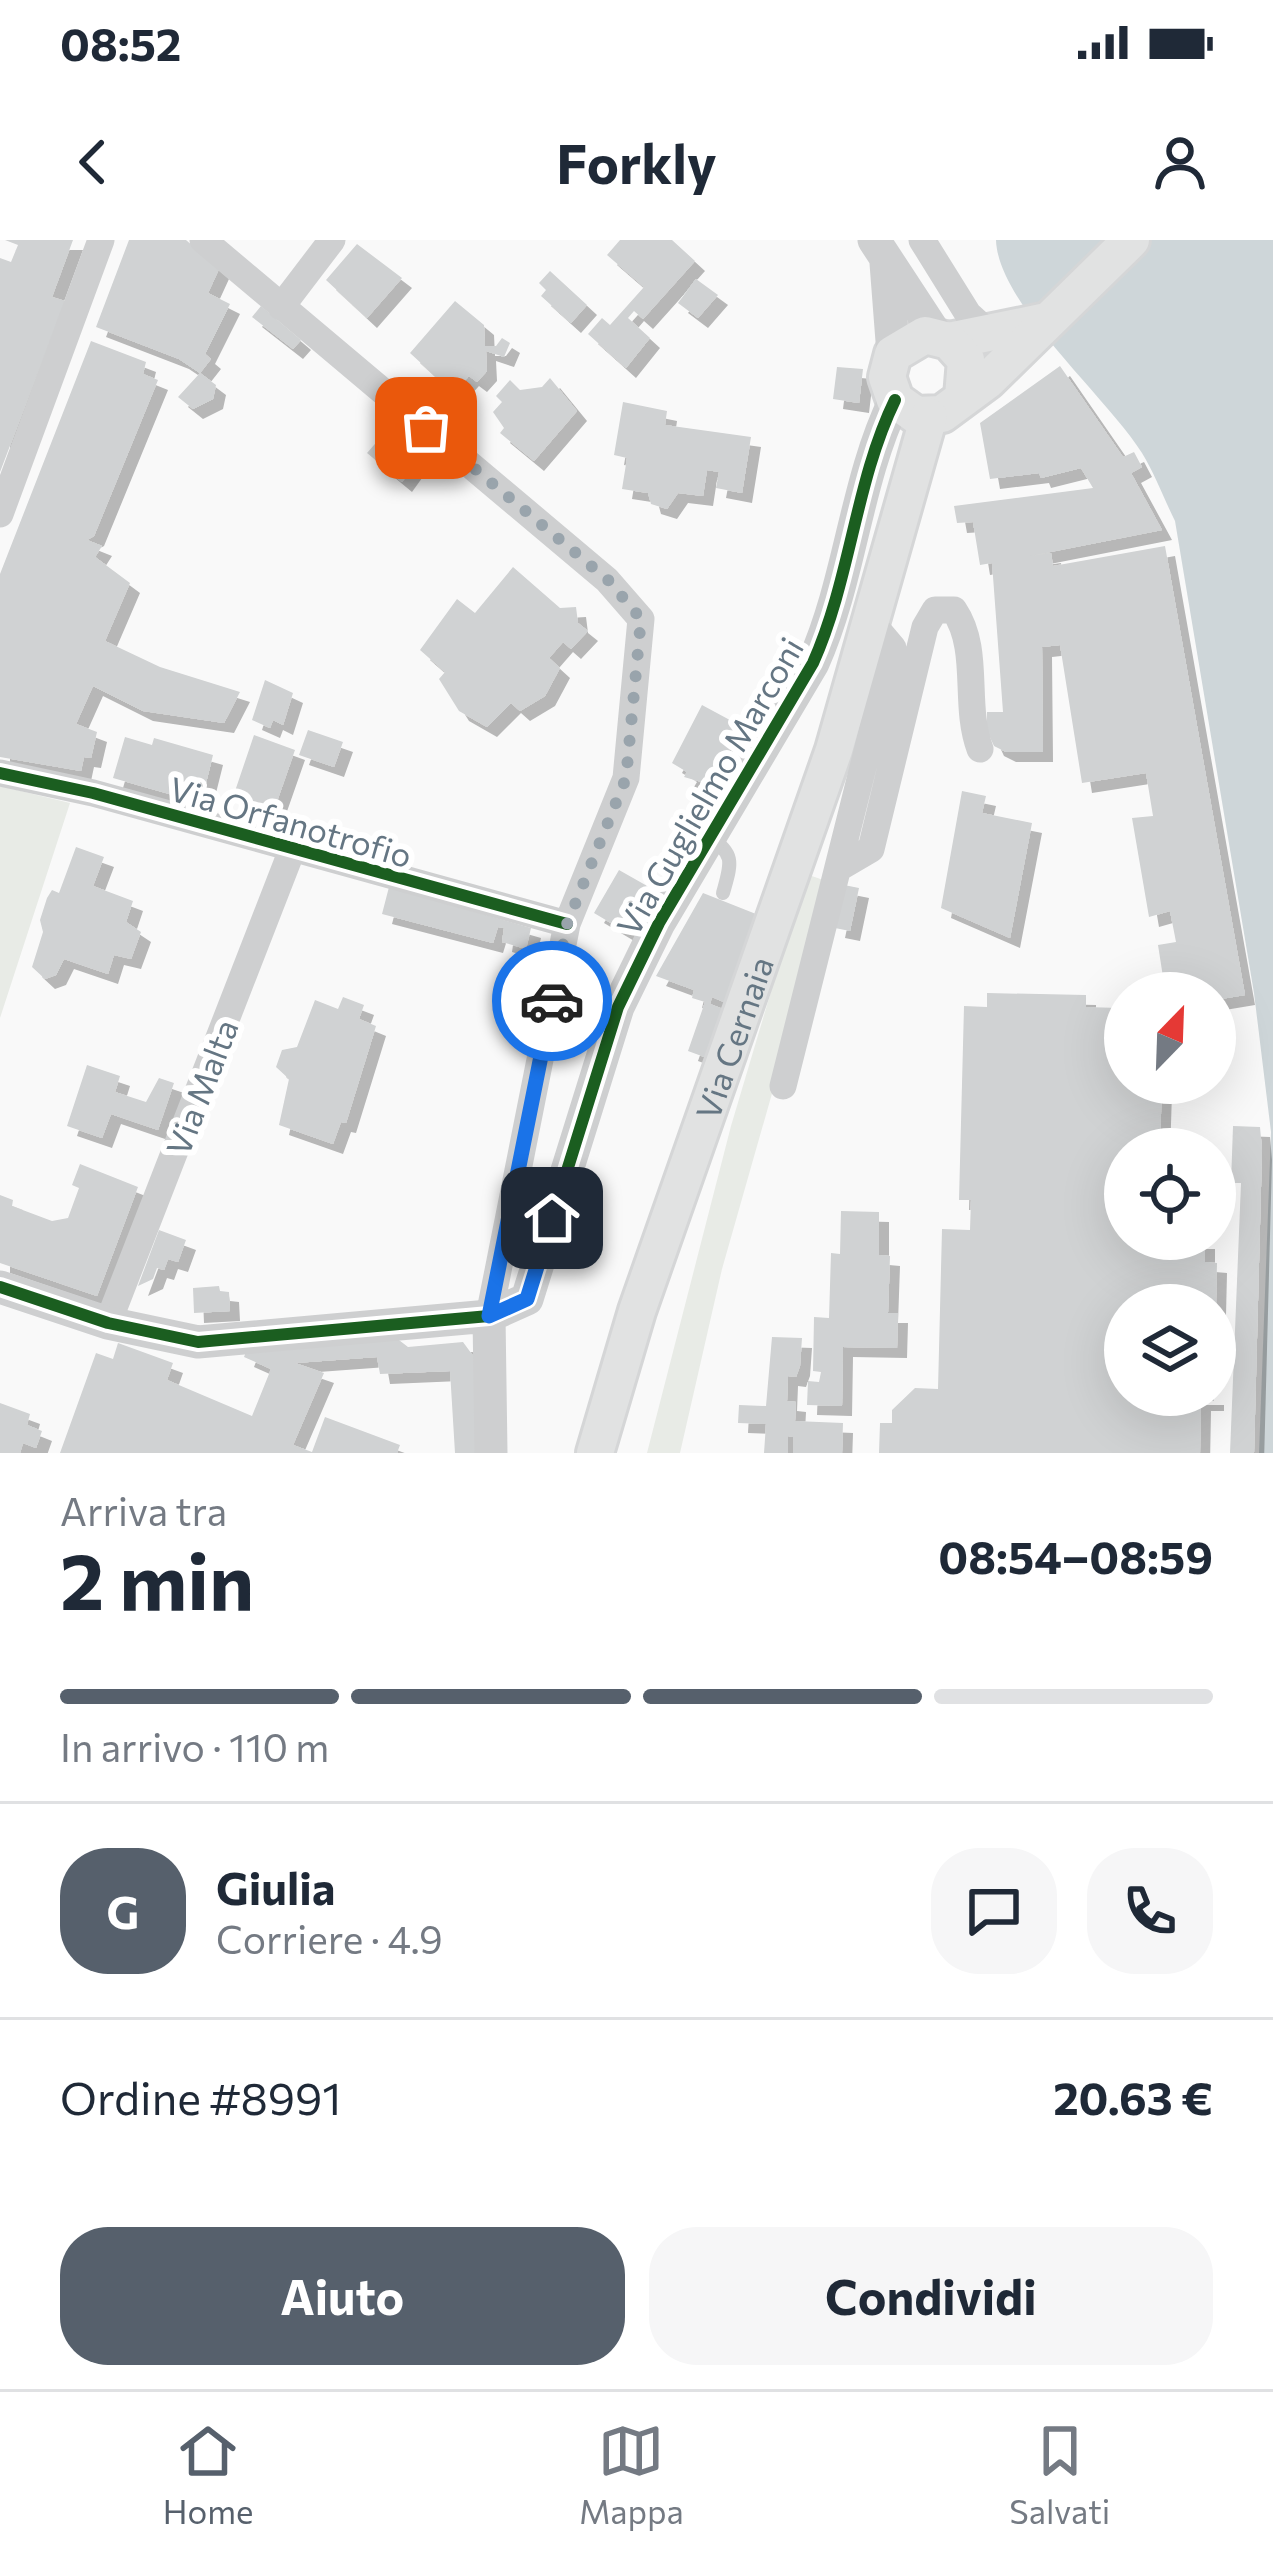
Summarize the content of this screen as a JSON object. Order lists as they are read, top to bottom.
{
  "streets": {
    "main road": ["Via Cernaia"],
    "street": ["Via Guglielmo Marconi", "Via Orfanotrofio", "Via Malta"]
  },
  "crossings": [
    ["Via Guglielmo Marconi", "Via Cernaia"],
    ["Via Orfanotrofio", "Via Malta"]
  ],
  "north": "top right",
  "page": {
    "status": "08:52",
    "header": "Forkly",
    "heading": ["2 min", "Arriva tra", "08:54–08:59"],
    "panel": [
      "Giulia",
      "Corriere · 4.9",
      "Ordine #8991",
      "20.63 €"
    ],
    "bar": "In arrivo · 110 m",
    "round": "G",
    "buttons": ["Aiuto", "Condividi"],
    "tabs": ["Home", "Mappa", "Salvati"]
  }
}
